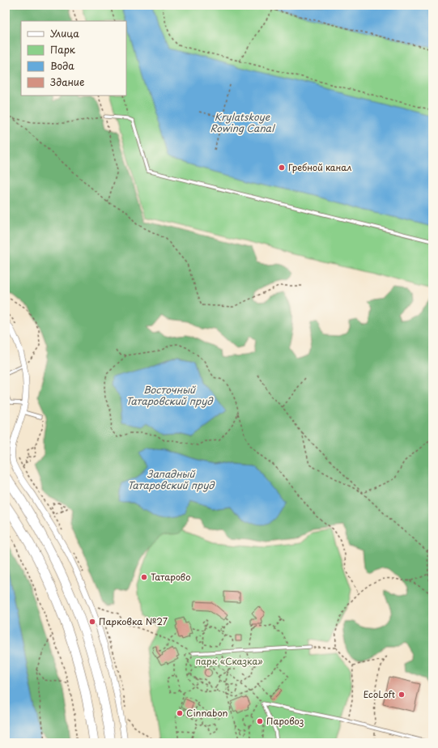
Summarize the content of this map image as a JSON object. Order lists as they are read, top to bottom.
{
  "water": ["Krylatskoye Rowing Canal", "Восточный Татаровский пруд", "Западный Татаровский пруд"],
  "parks": ["парк «Сказка»"],
  "places": [
    "Гребной канал",
    "Татарово",
    "Парковка №27",
    "EcoLoft",
    "Cinnabon",
    "Паровоз"
  ],
  "legend": [
    "Улица",
    "Парк",
    "Вода",
    "Здание"
  ]
}
